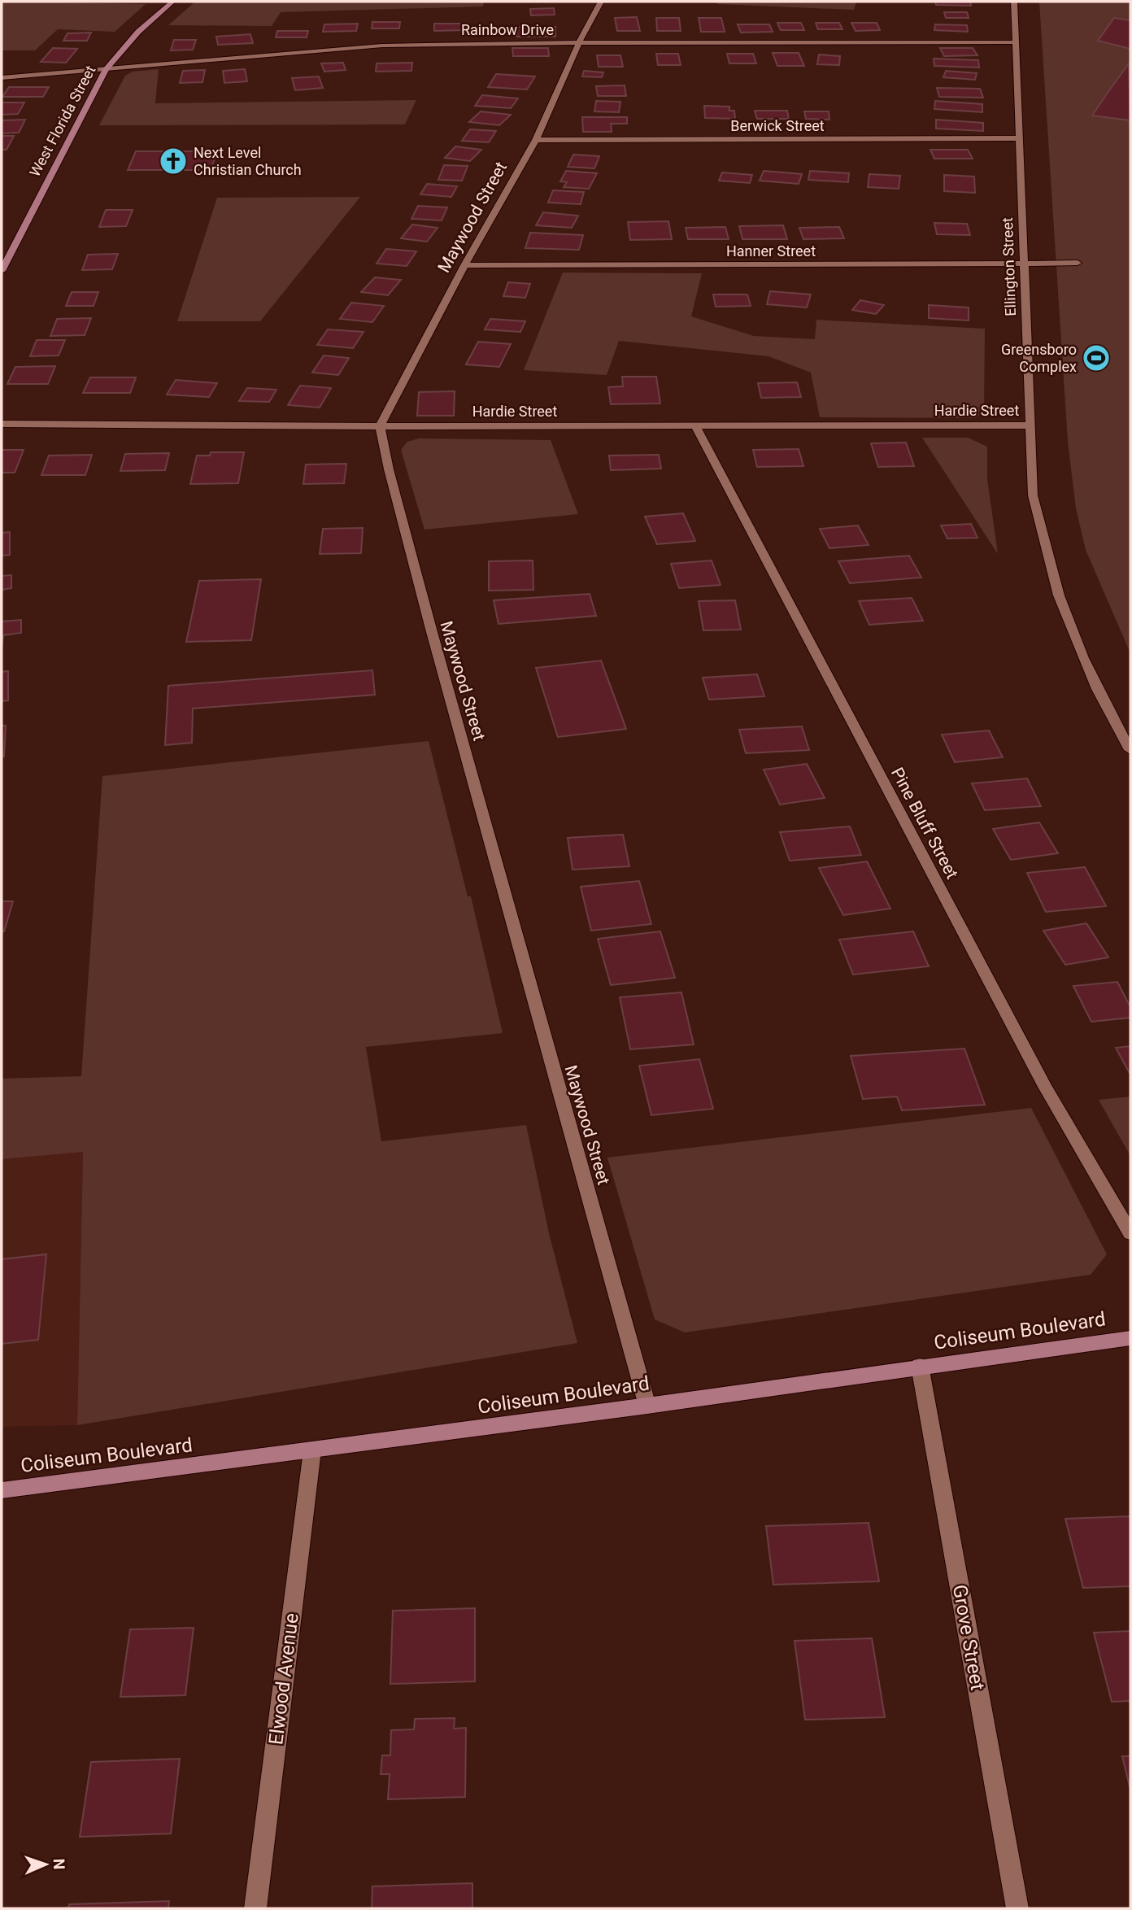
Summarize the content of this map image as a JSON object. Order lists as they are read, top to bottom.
{
  "streets": {
    "main road": ["West Florida Street", "Coliseum Boulevard"],
    "street": [
      "Rainbow Drive",
      "Berwick Street",
      "Maywood Street",
      "Hanner Street",
      "Ellington Street",
      "Hardie Street",
      "Pine Bluff Street",
      "Grove Street",
      "Elwood Avenue"
    ]
  },
  "crossings": [
    ["Rainbow Drive", "West Florida Street"],
    ["Rainbow Drive", "Maywood Street"],
    ["Rainbow Drive", "Ellington Street"],
    ["Berwick Street", "Maywood Street"],
    ["Berwick Street", "Ellington Street"],
    ["Maywood Street", "Hanner Street"],
    ["Maywood Street", "Hardie Street"],
    ["Maywood Street", "Coliseum Boulevard"],
    ["Hanner Street", "Ellington Street"],
    ["Ellington Street", "Hardie Street"],
    ["Hardie Street", "Pine Bluff Street"],
    ["Coliseum Boulevard", "Grove Street"],
    ["Coliseum Boulevard", "Elwood Avenue"]
  ],
  "places": {
    "church": ["Next Level Christian Church"],
    "sports": ["Greensboro Complex"]
  },
  "north": "right"
}
